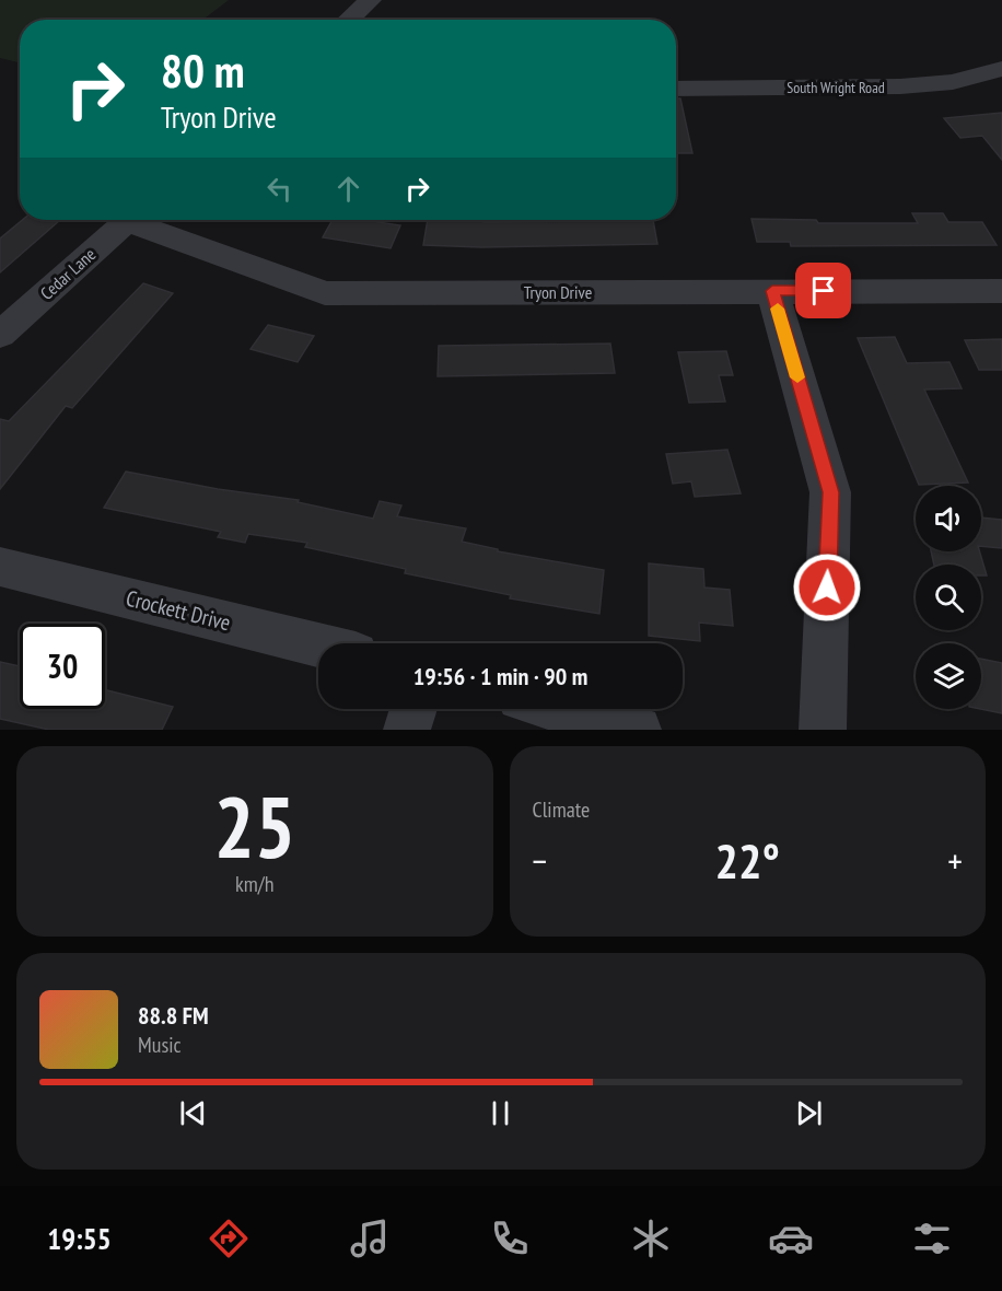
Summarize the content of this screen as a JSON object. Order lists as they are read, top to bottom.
{
  "streets": {
    "street": [
      "South Wright Road",
      "Cedar Lane",
      "Tryon Drive",
      "Crockett Drive"
    ]
  },
  "page": {
    "turn": ["80 m", "Tryon Drive"],
    "limit": "30",
    "trip": "19:56 · 1 min · 90 m",
    "tile": [
      ["25", "km/h"],
      "Climate"
    ],
    "heat": ["−", "22°", "+"],
    "song": ["88.8 FM", "Music"],
    "tabs": "19:55"
  }
}
